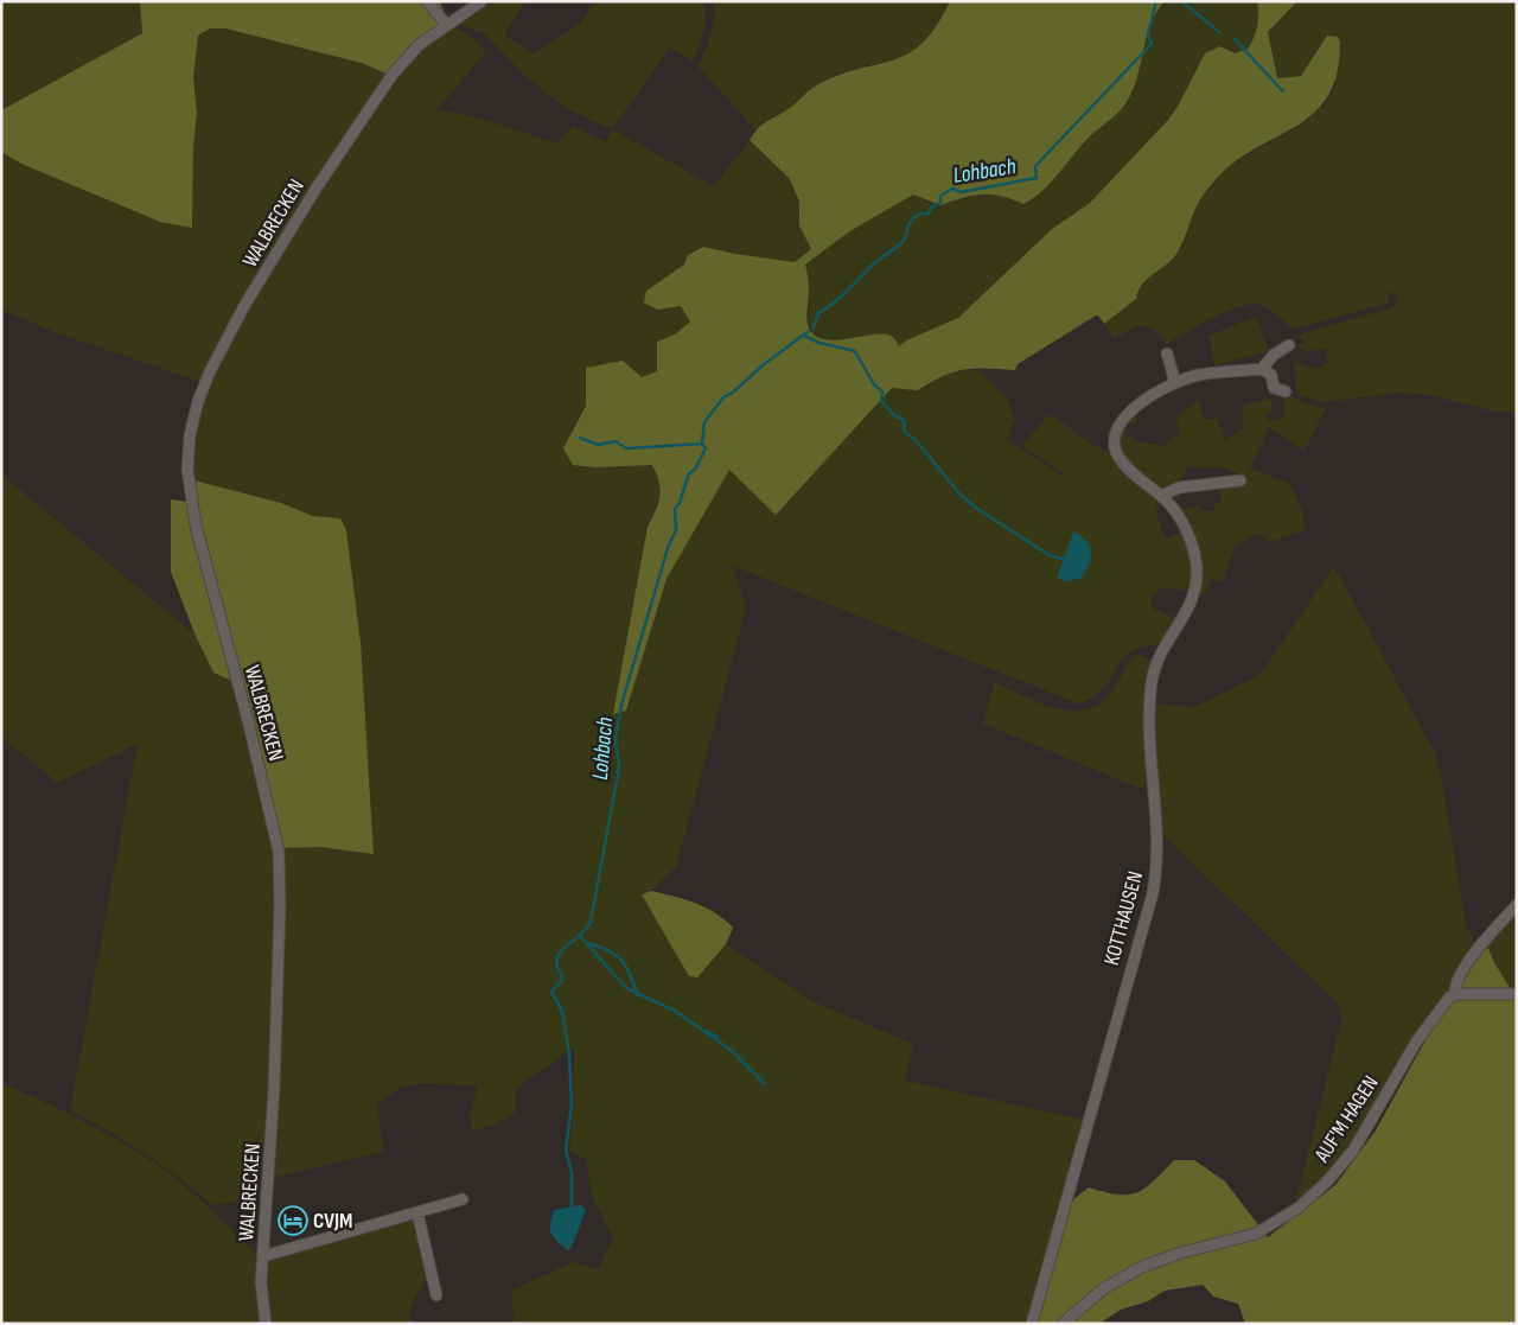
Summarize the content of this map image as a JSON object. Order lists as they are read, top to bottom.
{
  "streets": {
    "street": ["WALBRECKEN", "KOTTHAUSEN", "AUF'M HAGEN"]
  },
  "water": ["Lohbach"],
  "places": {
    "hotel": ["CVJM"]
  }
}
